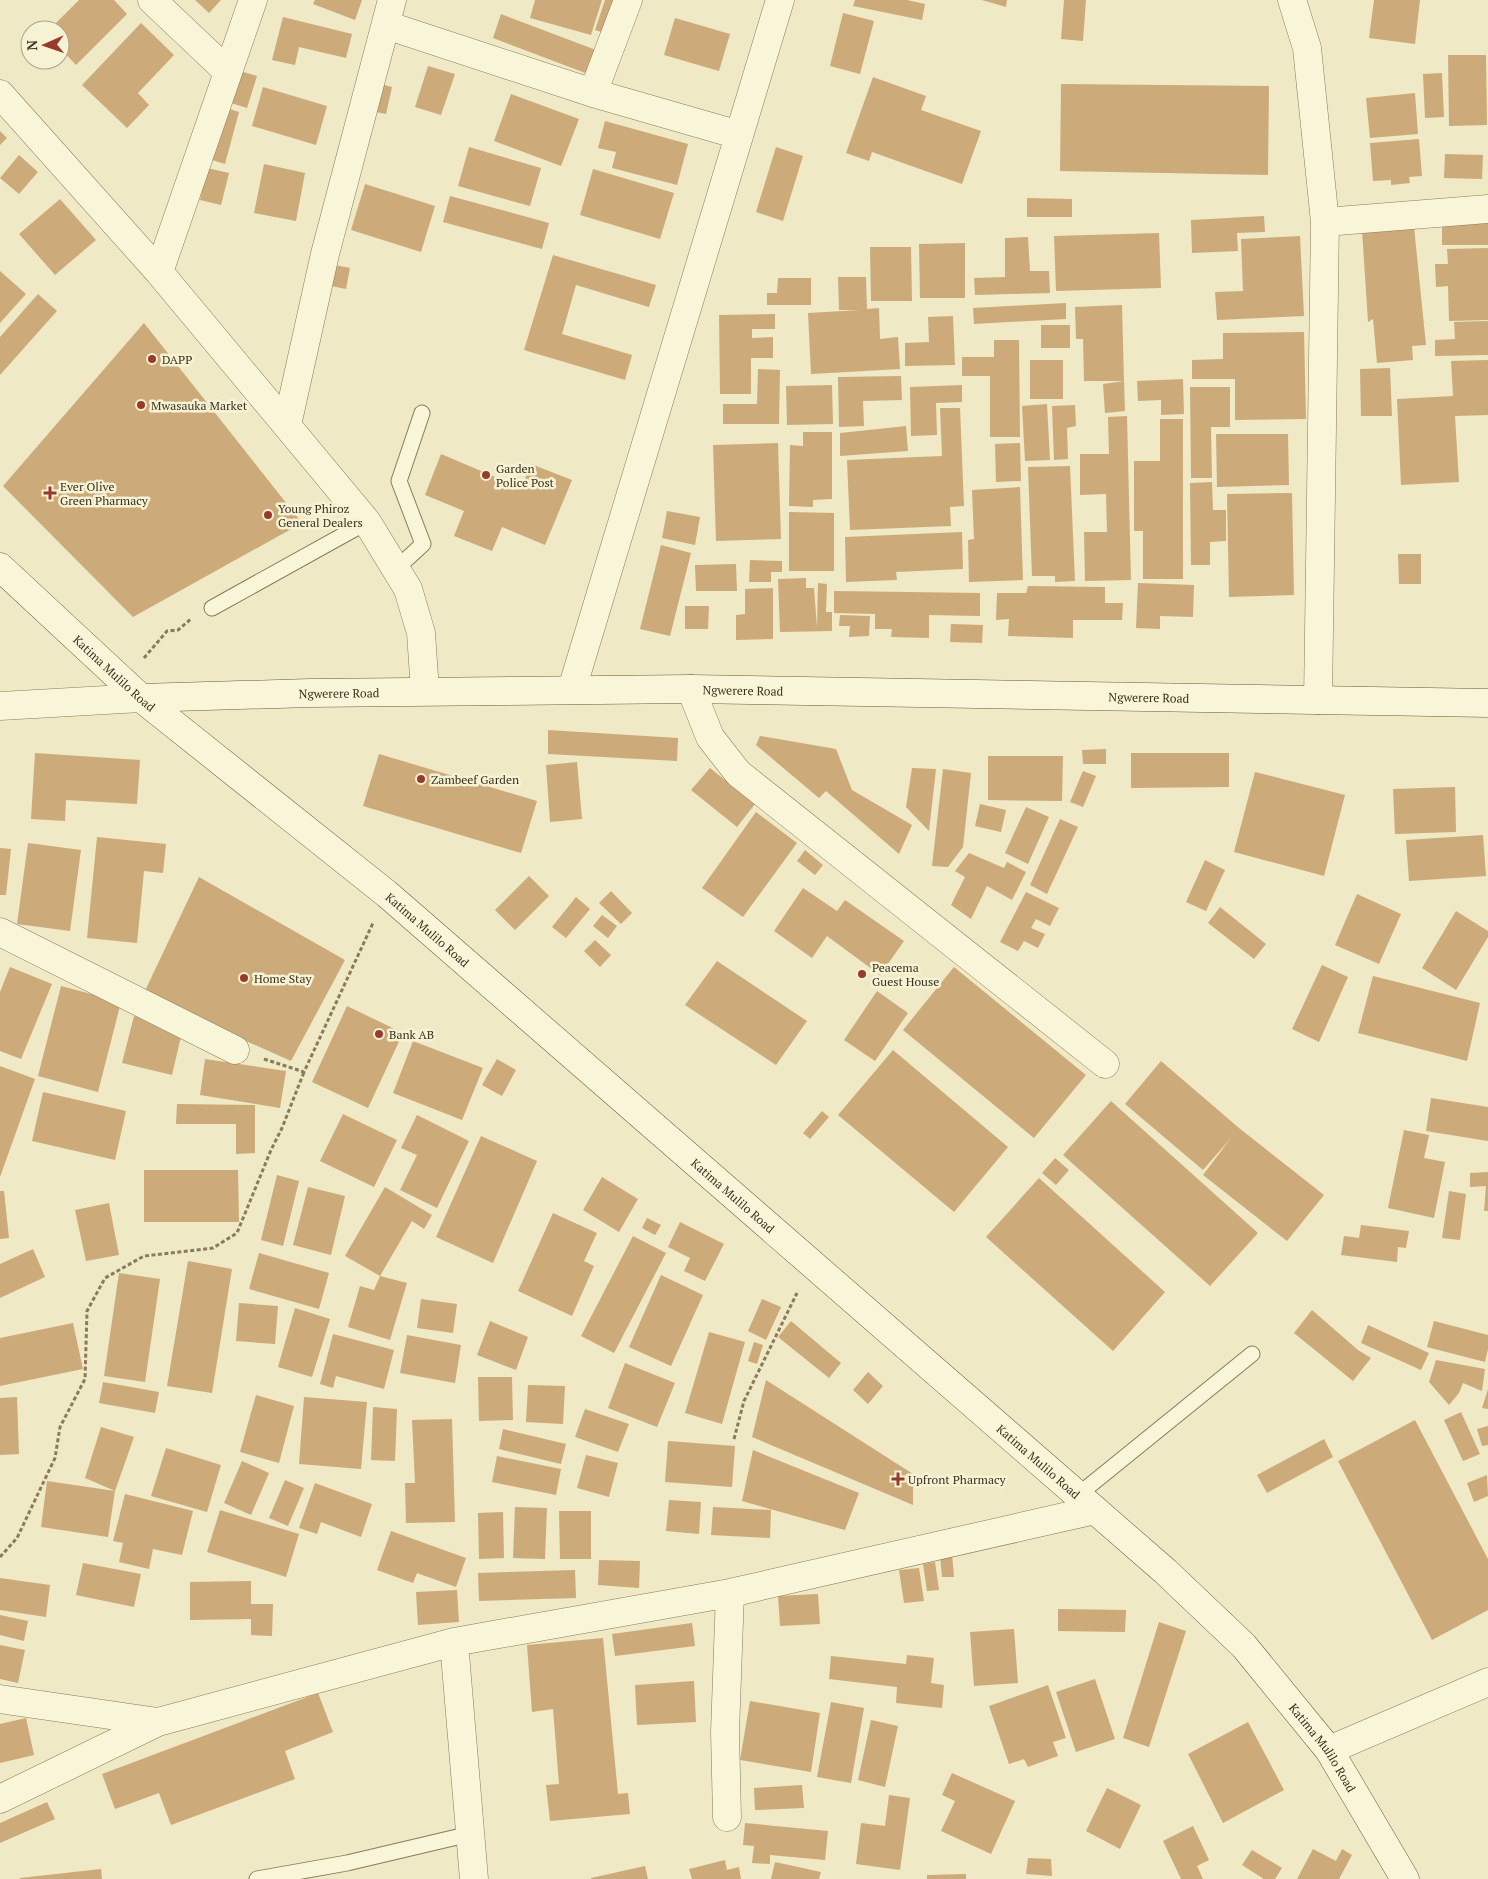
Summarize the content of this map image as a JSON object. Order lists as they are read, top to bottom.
{
  "streets": {
    "street": ["Katima Mulilo Road", "Ngwerere Road"]
  },
  "crossings": [
    ["Katima Mulilo Road", "Ngwerere Road"]
  ],
  "places": {
    "other": [
      "DAPP",
      "Mwasauka Market",
      "Garden Police Post",
      "Young Phiroz General Dealers",
      "Zambeef Garden",
      "Peacema Guest House",
      "Home Stay",
      "Bank AB"
    ],
    "health": ["Ever Olive Green Pharmacy", "Upfront Pharmacy"]
  },
  "north": "left"
}
